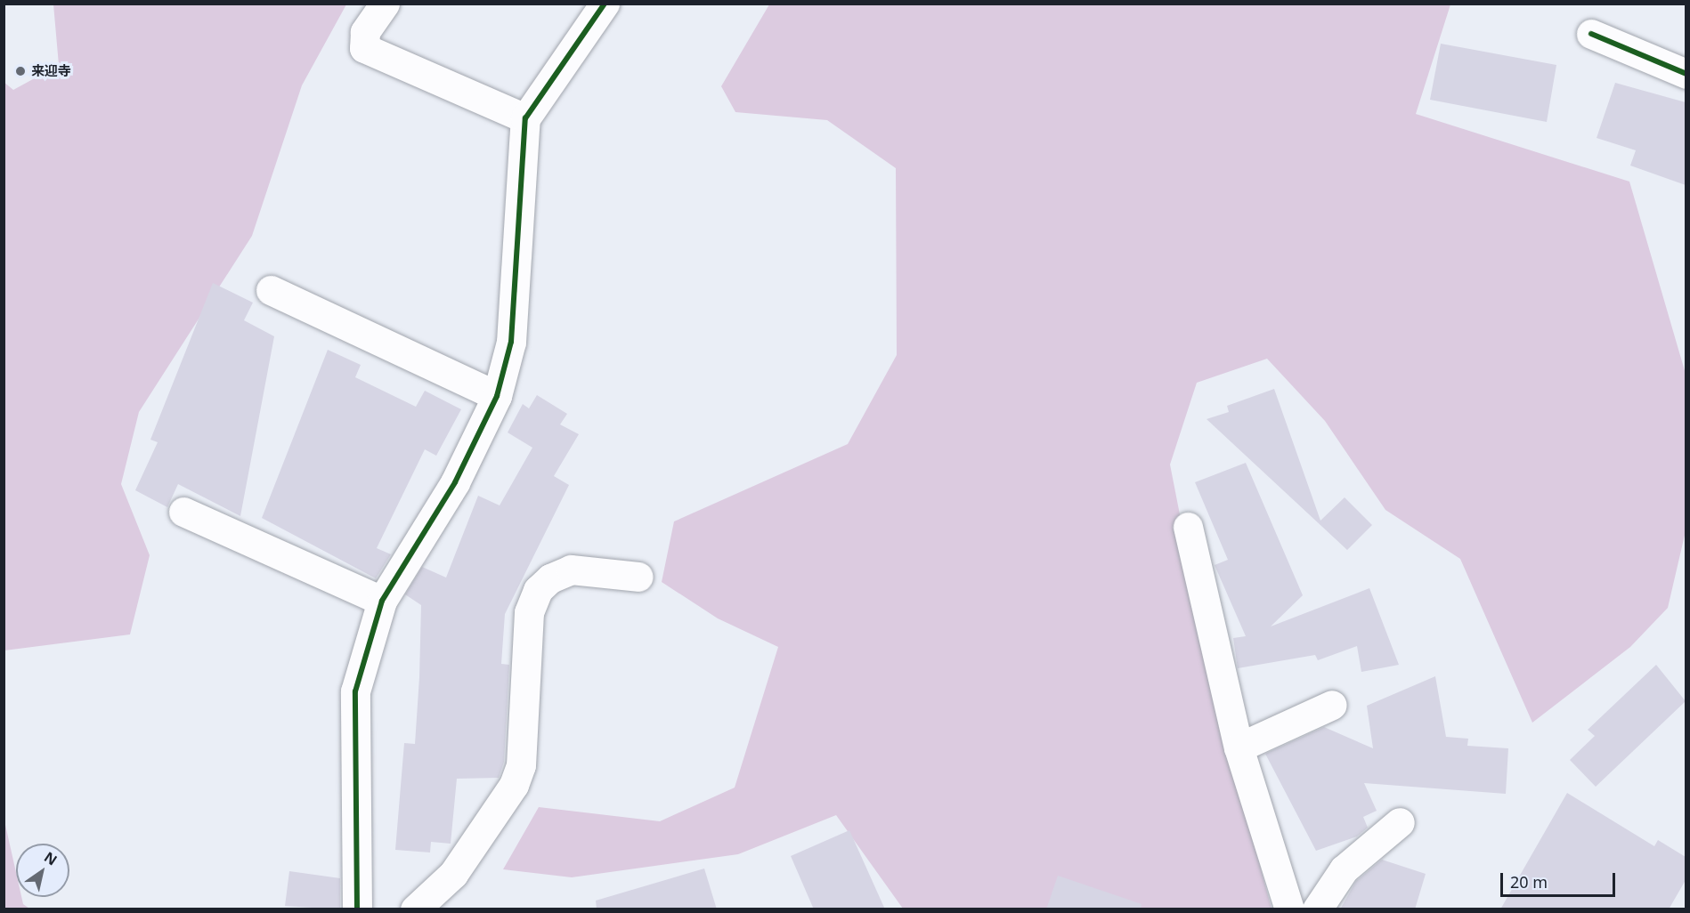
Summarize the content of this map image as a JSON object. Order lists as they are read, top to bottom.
{
  "places": ["来迎寺"],
  "scale_bar": "20 m",
  "north": "top right"
}
